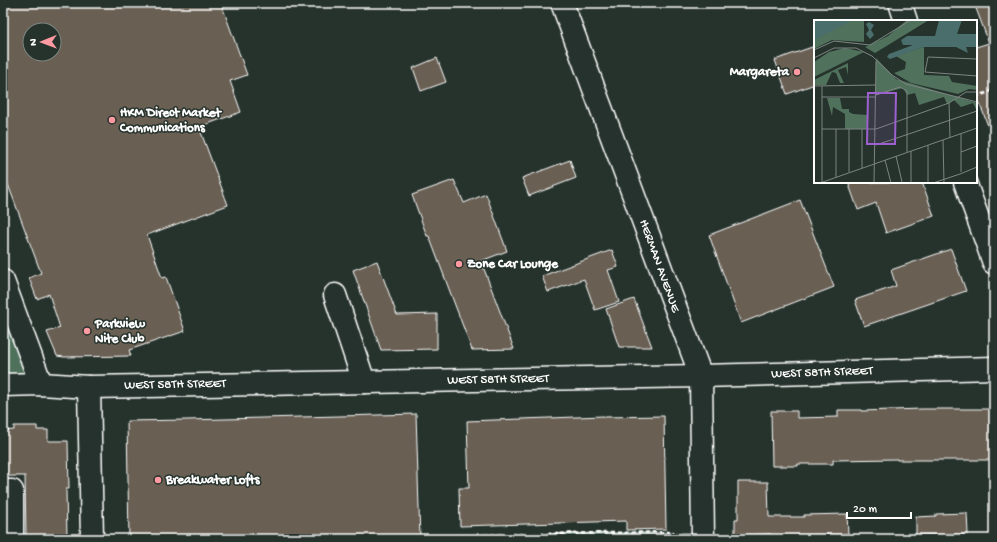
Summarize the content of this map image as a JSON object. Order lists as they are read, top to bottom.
{
  "streets": {
    "street": ["HERMAN AVENUE", "WEST 58TH STREET"]
  },
  "crossings": [
    ["HERMAN AVENUE", "WEST 58TH STREET"]
  ],
  "places": [
    "Margareta",
    "HKM Direct Market Communications",
    "Zone Car Lounge",
    "Parkview Nite Club",
    "Breakwater Lofts"
  ],
  "scale_bar": "20 m",
  "north": "left"
}
